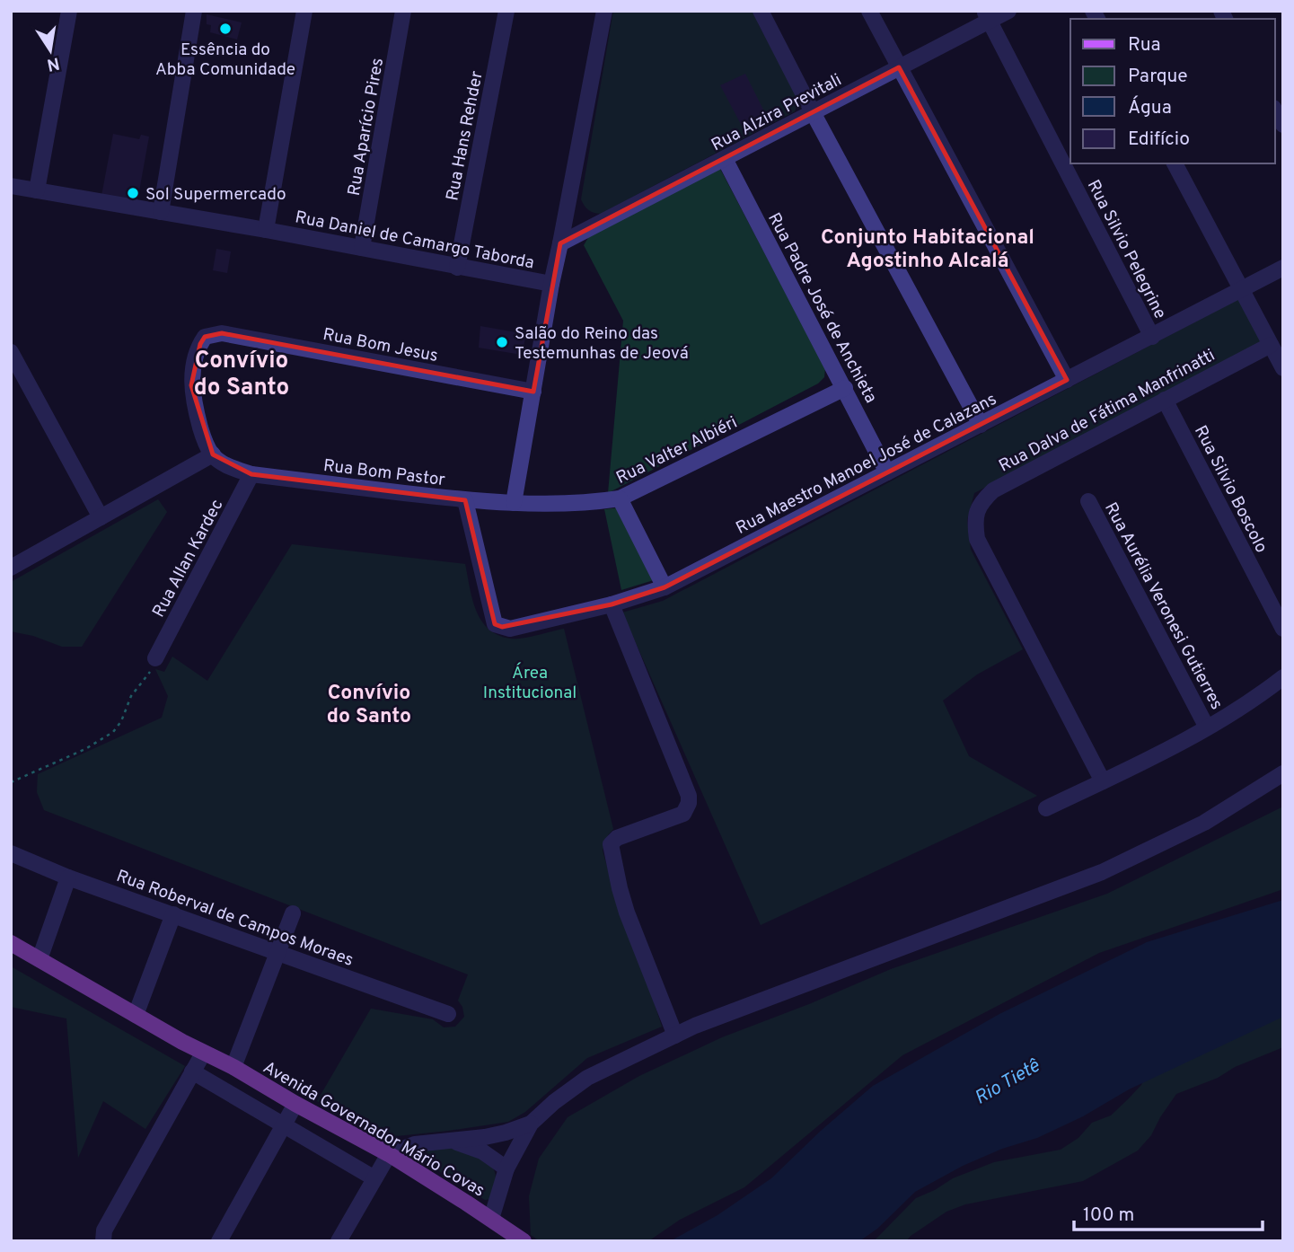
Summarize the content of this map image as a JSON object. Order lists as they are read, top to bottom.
{
  "streets": {
    "main road": ["Avenida Governador Mário Covas"],
    "street": [
      "Rua Alzira Previtali",
      "Rua Aparício Pires",
      "Rua Hans Rehder",
      "Rua Daniel de Camargo Taborda",
      "Rua Silvio Pelegrine",
      "Rua Padre José de Anchieta",
      "Rua Bom Jesus",
      "Rua Dalva de Fátima Manfrinatti",
      "Rua Valter Albiéri",
      "Rua Maestro Manoel José de Calazans",
      "Rua Bom Pastor",
      "Rua Silvio Boscolo",
      "Rua Allan Kardec",
      "Rua Aurélia Veronesi Gutierres",
      "Rua Roberval de Campos Moraes"
    ]
  },
  "crossings": [
    ["Rua Alzira Previtali", "Rua Silvio Pelegrine"],
    ["Rua Alzira Previtali", "Rua Padre José de Anchieta"],
    ["Rua Aparício Pires", "Rua Daniel de Camargo Taborda"],
    ["Rua Hans Rehder", "Rua Daniel de Camargo Taborda"],
    ["Rua Silvio Pelegrine", "Rua Maestro Manoel José de Calazans"],
    ["Rua Padre José de Anchieta", "Rua Valter Albiéri"],
    ["Rua Padre José de Anchieta", "Rua Maestro Manoel José de Calazans"],
    ["Rua Bom Jesus", "Rua Bom Pastor"],
    ["Rua Dalva de Fátima Manfrinatti", "Rua Silvio Boscolo"],
    ["Rua Valter Albiéri", "Rua Bom Pastor"],
    ["Rua Maestro Manoel José de Calazans", "Rua Bom Pastor"],
    ["Rua Bom Pastor", "Rua Allan Kardec"]
  ],
  "districts": ["Conjunto Habitacional Agostinho Alcalá", "Convívio do Santo", "Convívio do Santo"],
  "water": ["Rio Tietê"],
  "parks": ["Área Institucional"],
  "places": ["Essência do Abba Comunidade", "Sol Supermercado", "Salão do Reino das Testemunhas de Jeová"],
  "legend": [
    "Rua",
    "Parque",
    "Água",
    "Edifício"
  ],
  "scale_bar": "100 m",
  "north": "bottom"
}
